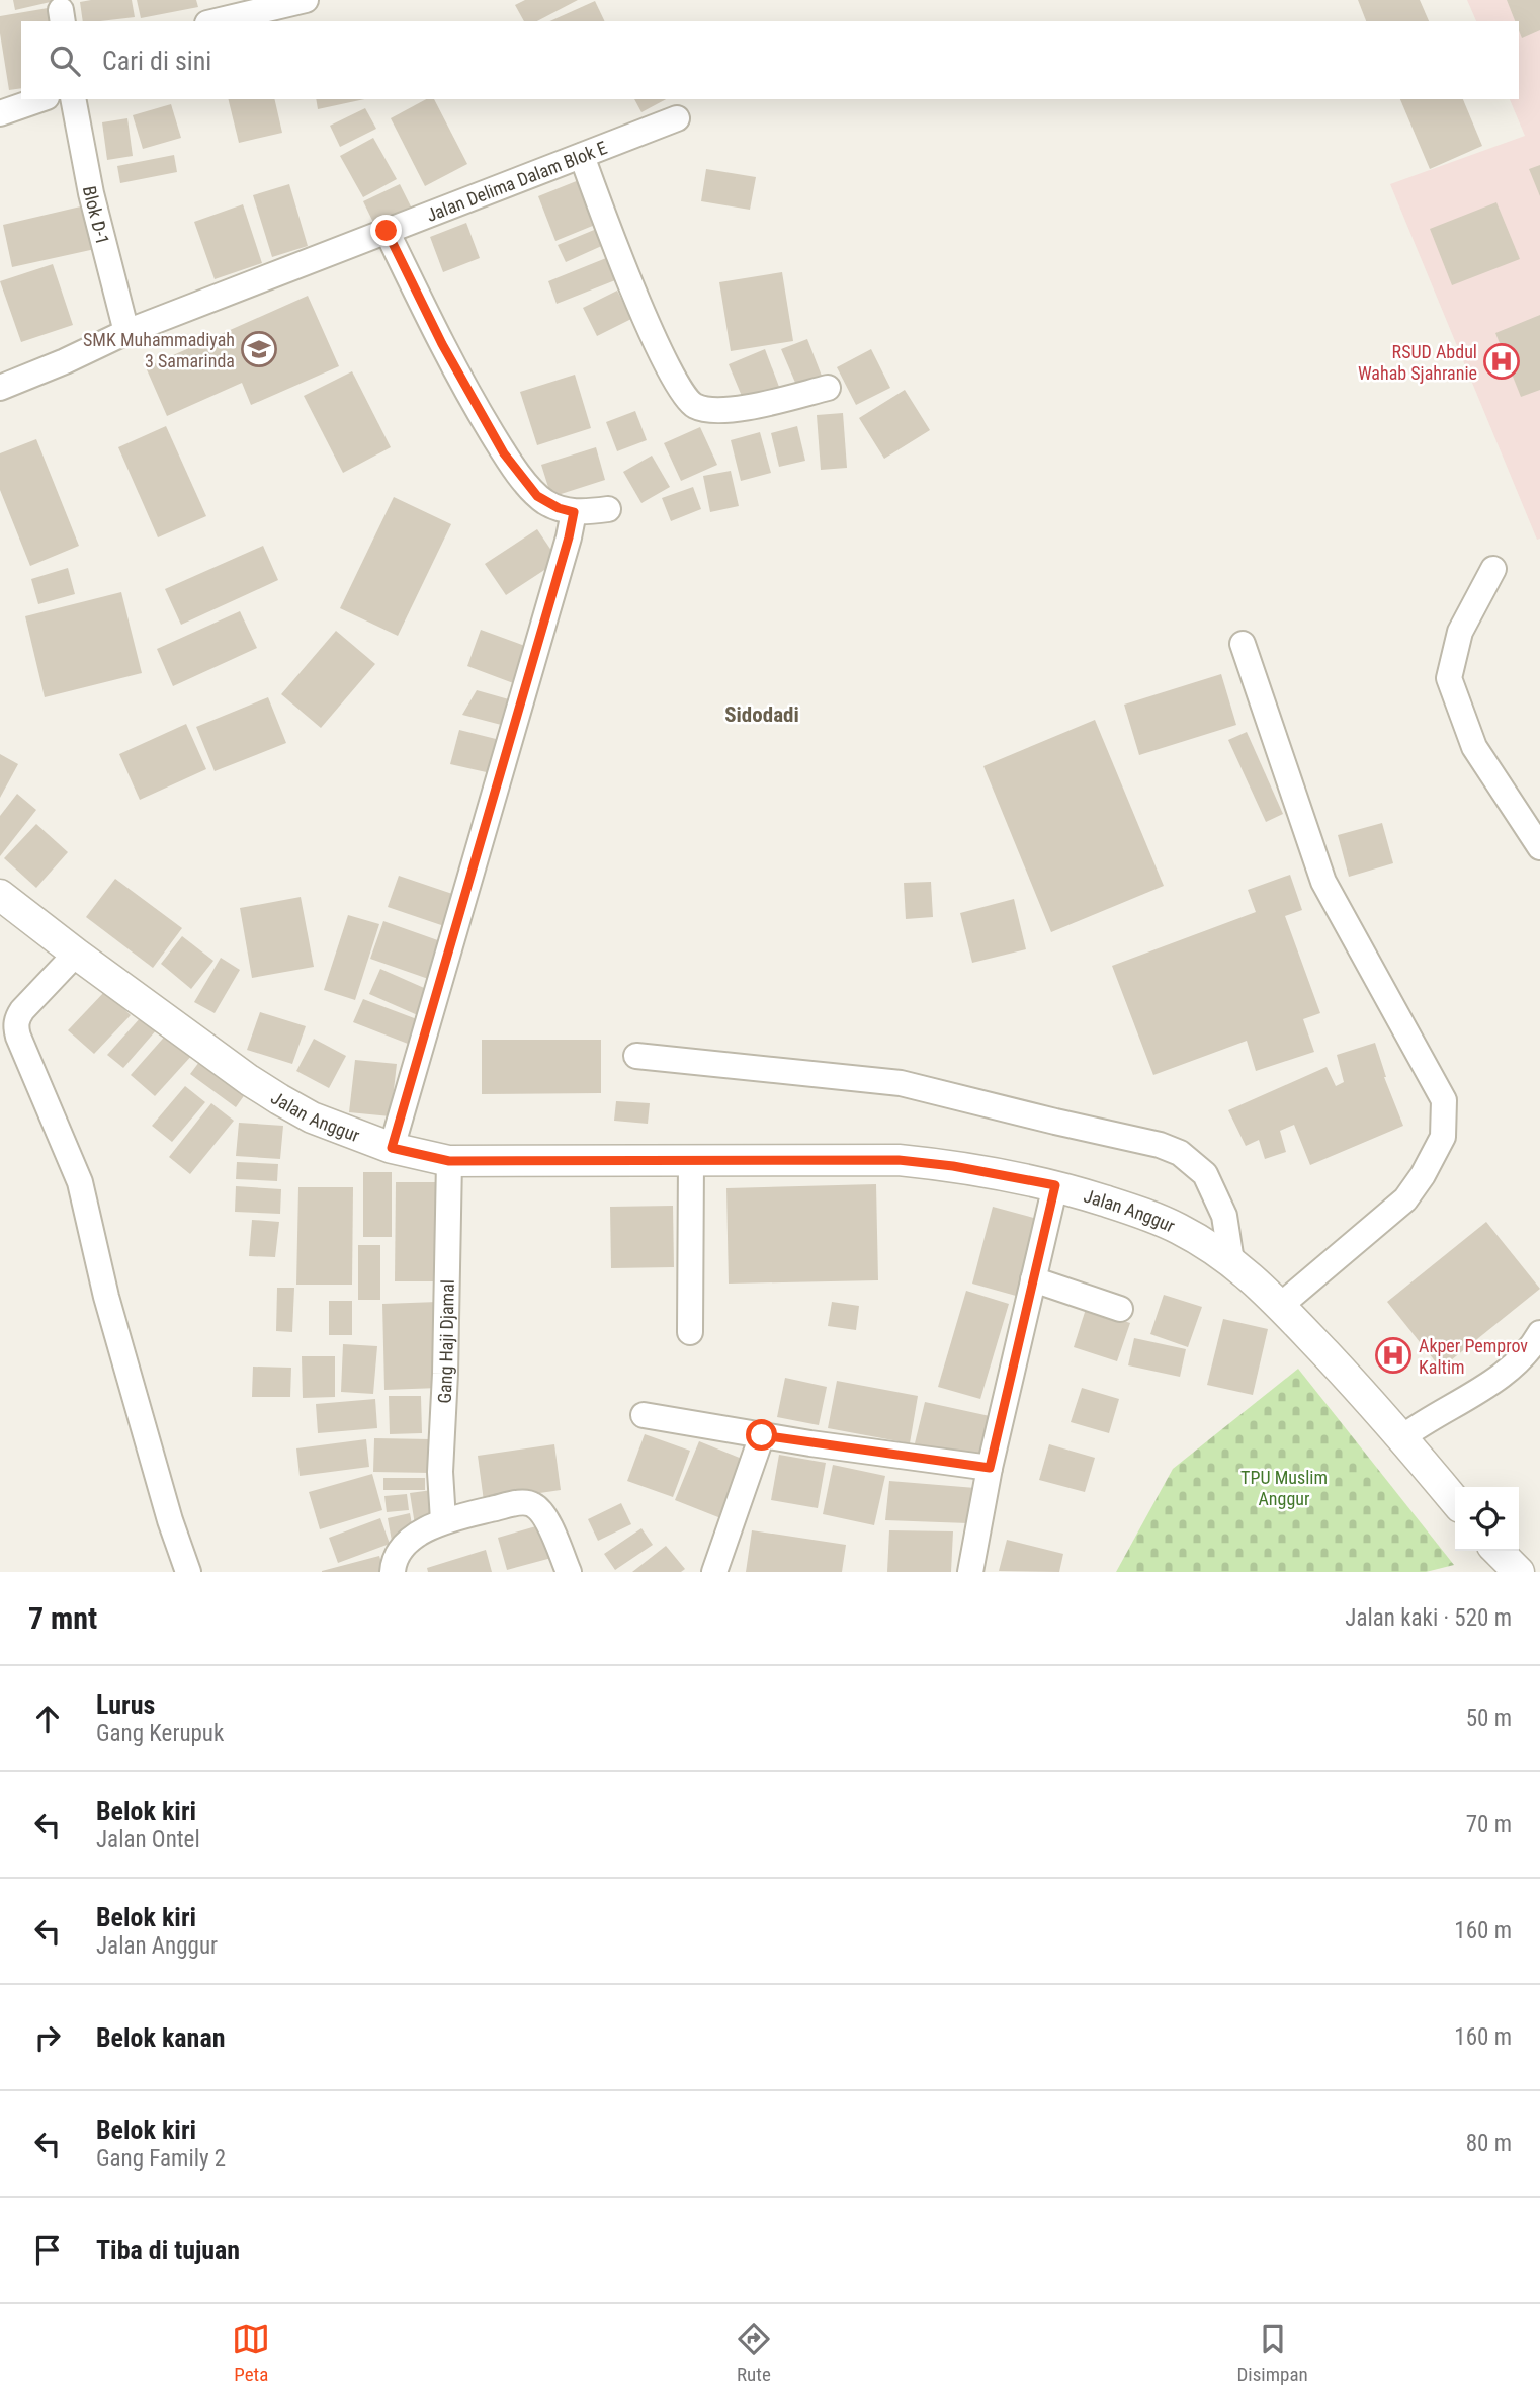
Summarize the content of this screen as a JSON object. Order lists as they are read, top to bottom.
{
  "streets": {
    "street": [
      "Jalan Delima Dalam Blok E",
      "Blok D-1",
      "Jalan Anggur",
      "Gang Haji Djamal"
    ]
  },
  "crossings": [
    ["Jalan Delima Dalam Blok E", "Blok D-1"],
    ["Jalan Anggur", "Gang Haji Djamal"]
  ],
  "districts": ["Sidodadi"],
  "parks": ["TPU Muslim Anggur"],
  "places": {
    "school or university": ["SMK Muhammadiyah 3 Samarinda"],
    "hospital": ["RSUD Abdul Wahab Sjahranie", "Akper Pemprov Kaltim"]
  },
  "page": {
    "search": "Cari di sini",
    "heading": ["7 mnt", "Jalan kaki · 520 m"],
    "list": [
      ["Lurus", "Gang Kerupuk", "50 m"],
      ["Belok kiri", "Jalan Ontel", "70 m"],
      ["Belok kiri", "Jalan Anggur", "160 m"],
      ["Belok kanan", "160 m"],
      ["Belok kiri", "Gang Family 2", "80 m"],
      "Tiba di tujuan"
    ],
    "nav": ["Peta", "Rute", "Disimpan"]
  }
}
